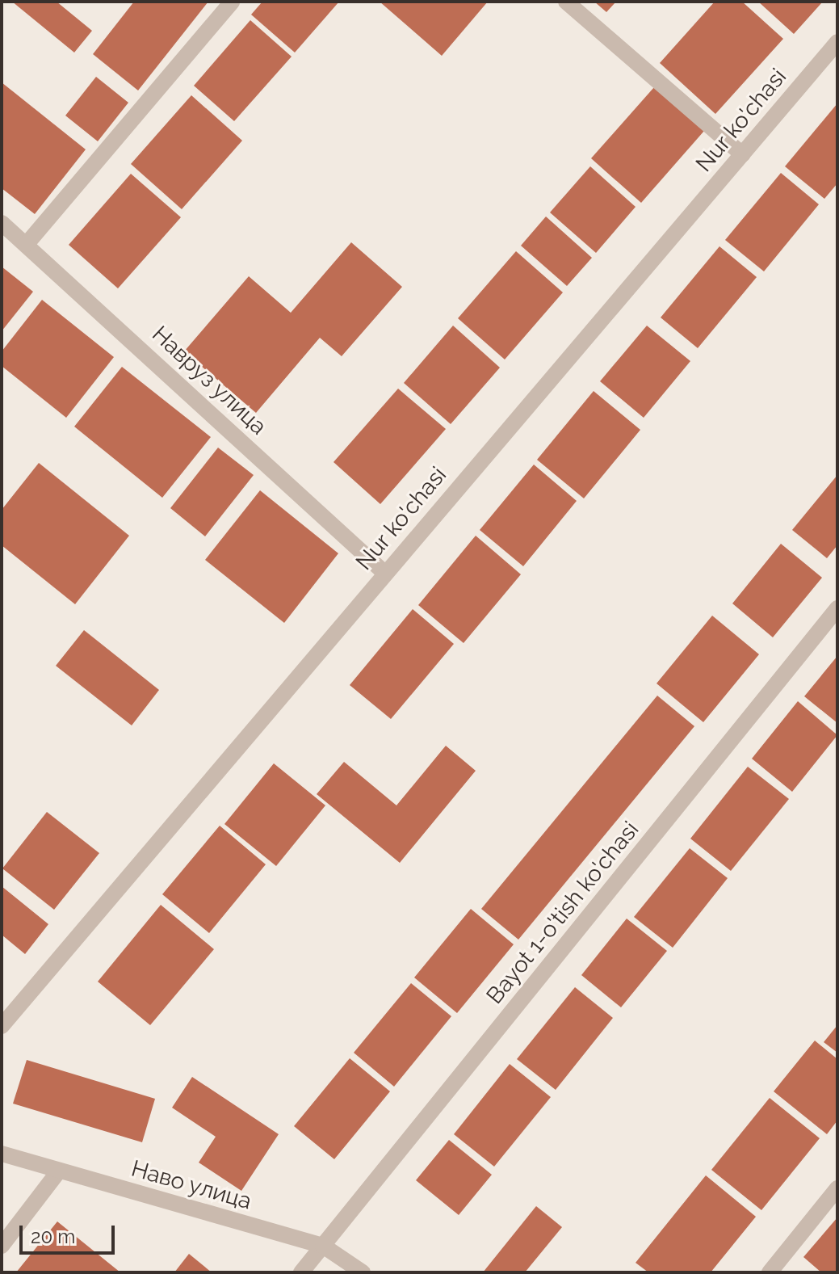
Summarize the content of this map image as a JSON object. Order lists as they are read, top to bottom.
{
  "streets": {
    "street": [
      "Nur ko'chasi",
      "Навруз улица",
      "Bayot 1-o'tish ko'chasi",
      "Наво улица"
    ]
  },
  "crossings": [
    ["Nur ko'chasi", "Навруз улица"],
    ["Bayot 1-o'tish ko'chasi", "Наво улица"]
  ],
  "scale_bar": "20 m"
}
